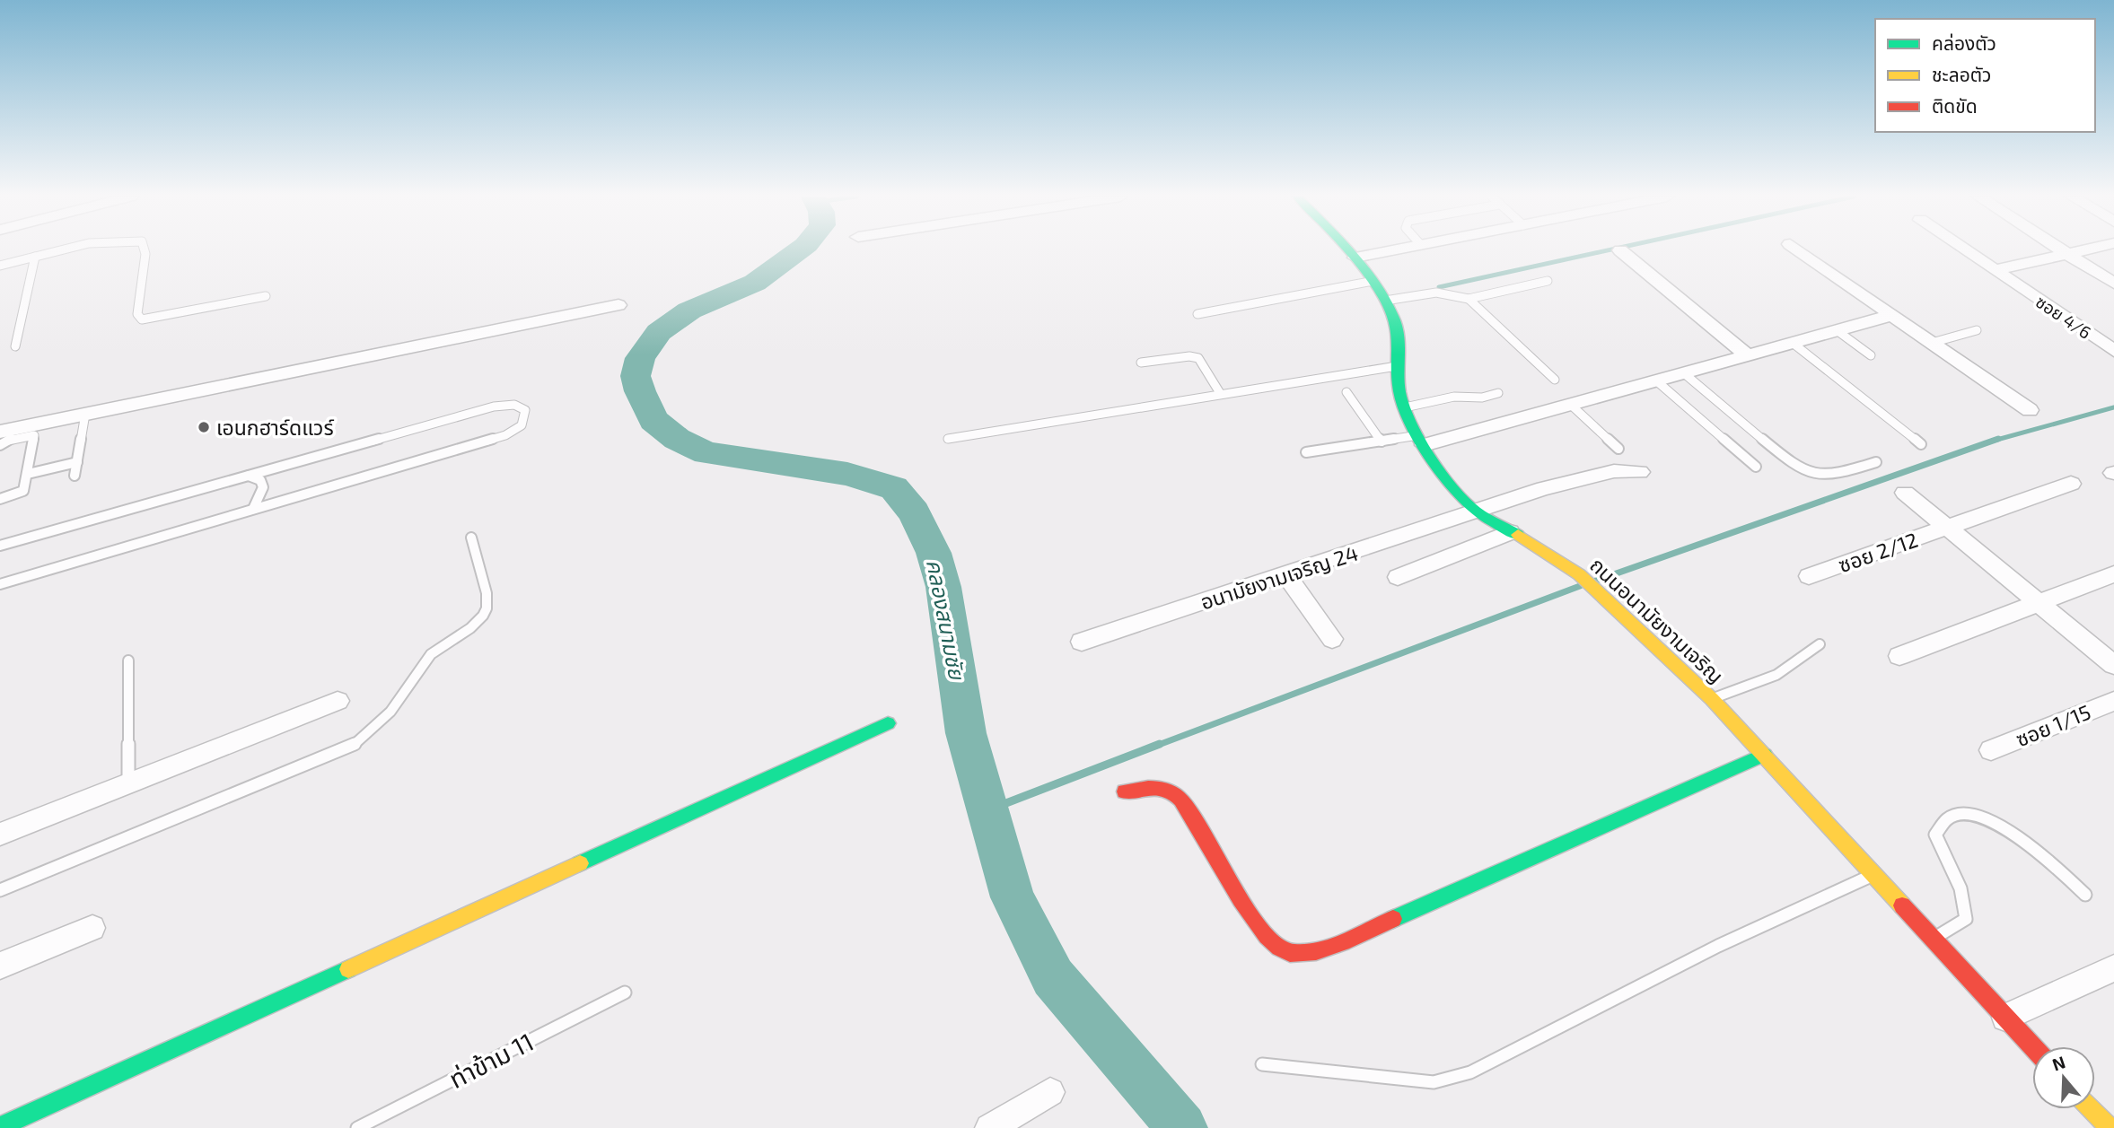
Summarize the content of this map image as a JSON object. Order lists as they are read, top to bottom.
{
  "streets": {
    "street": [
      "ซอย 4/6",
      "ซอย 2/12",
      "อนามัยงามเจริญ 24",
      "ถนนอนามัยงามเจริญ",
      "ซอย 1/15"
    ],
    "lane": ["ท่าข้าม 11"]
  },
  "crossings": [
    ["อนามัยงามเจริญ 24", "ถนนอนามัยงามเจริญ"]
  ],
  "water": ["คลองสนามชัย"],
  "places": ["เอนกฮาร์ดแวร์"],
  "legend": ["คล่องตัว", "ชะลอตัว", "ติดขัด"],
  "north": "top"
}
